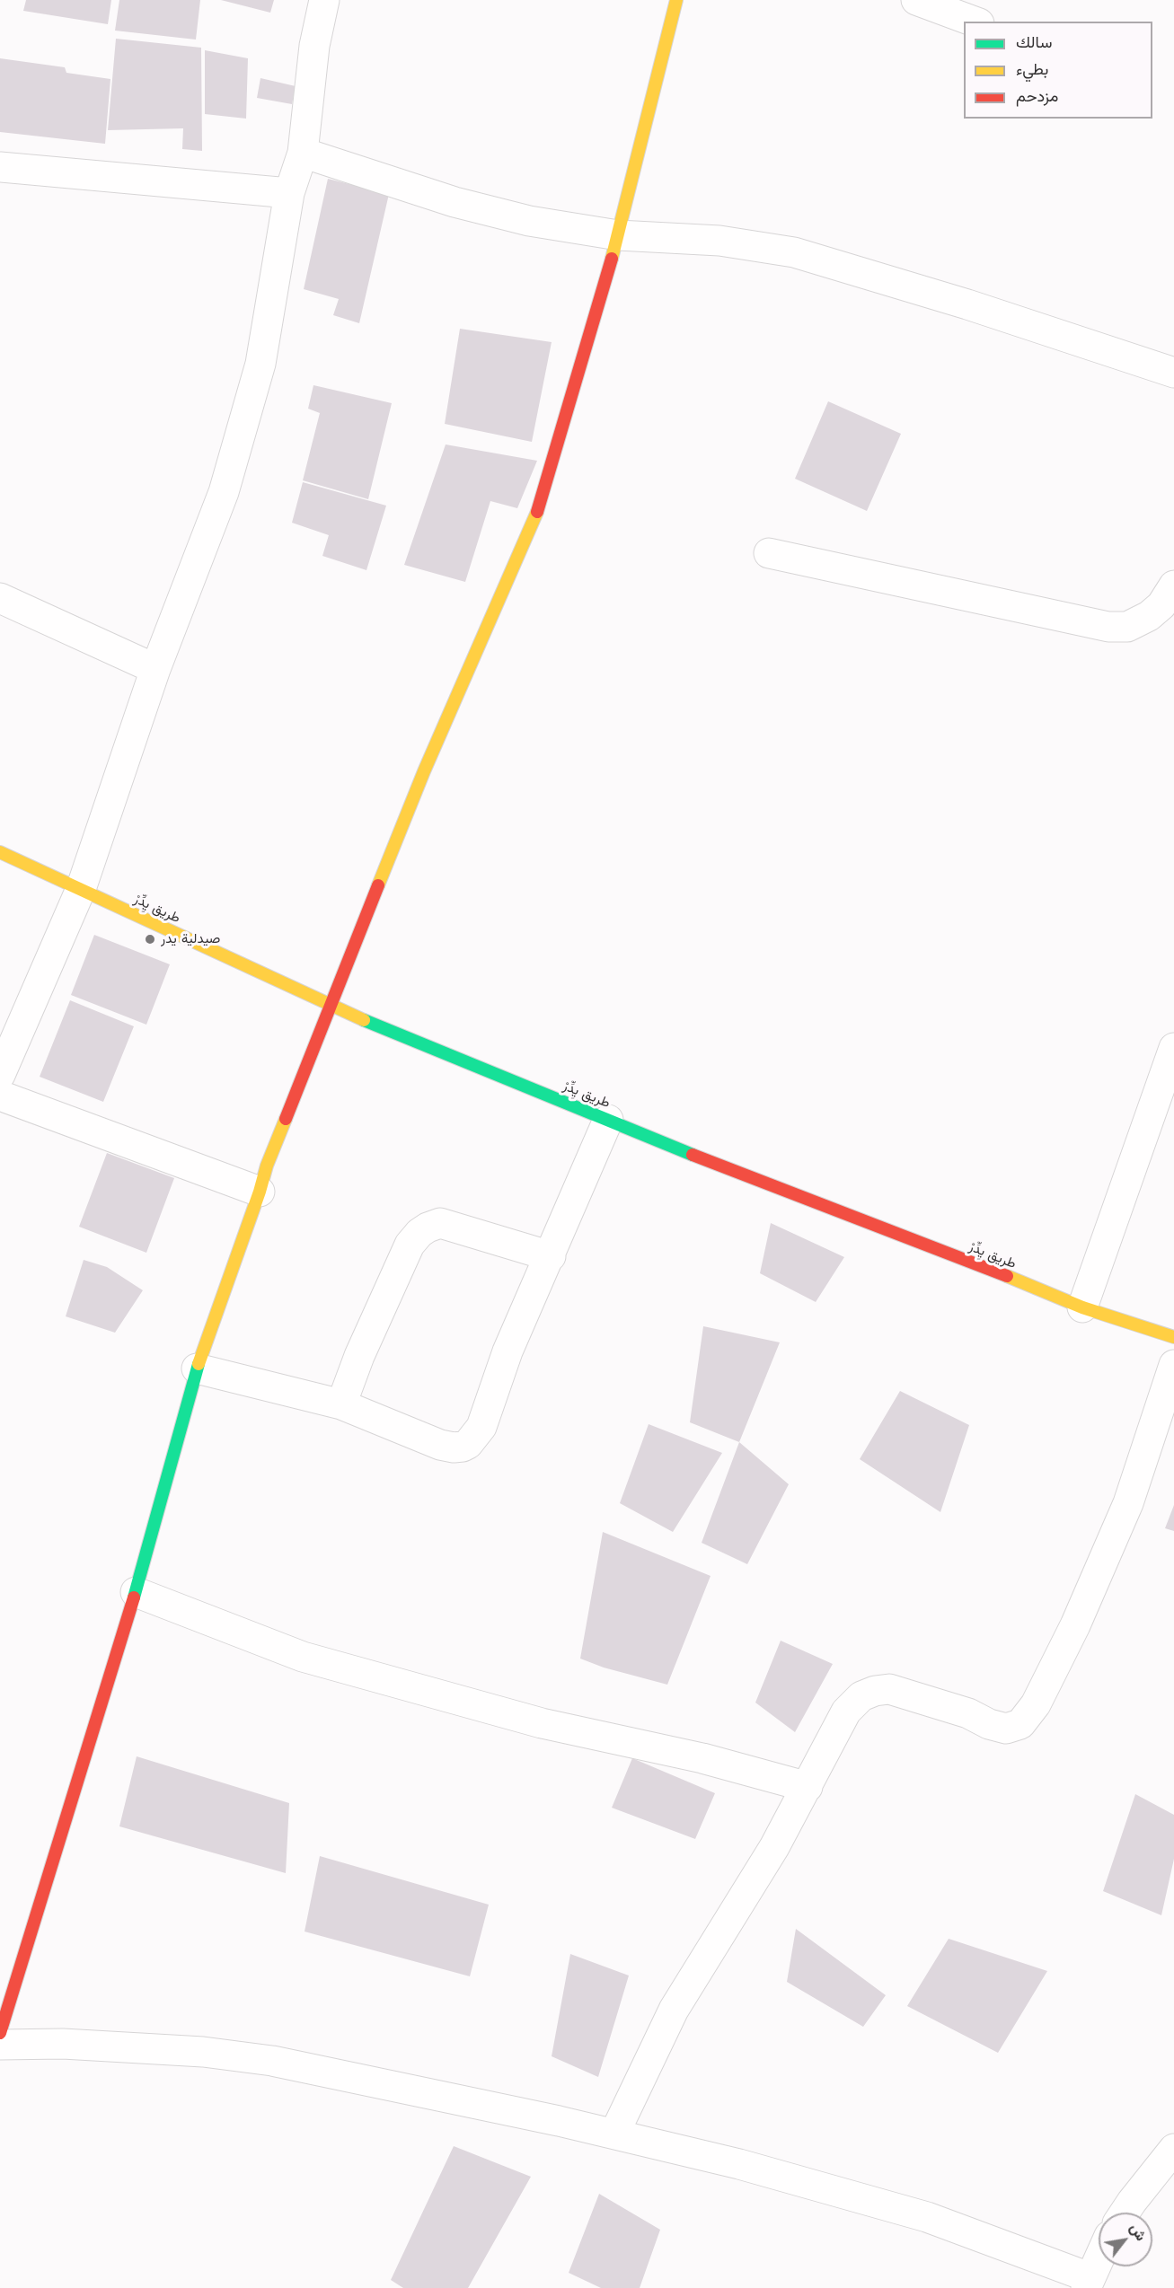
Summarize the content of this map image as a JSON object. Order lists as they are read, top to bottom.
{
  "streets": {
    "street": ["طريق يِدِّرْ"]
  },
  "places": ["صيدلية يدر"],
  "legend": ["سالك", "بطيء", "مزدحم"],
  "north": "top right"
}
